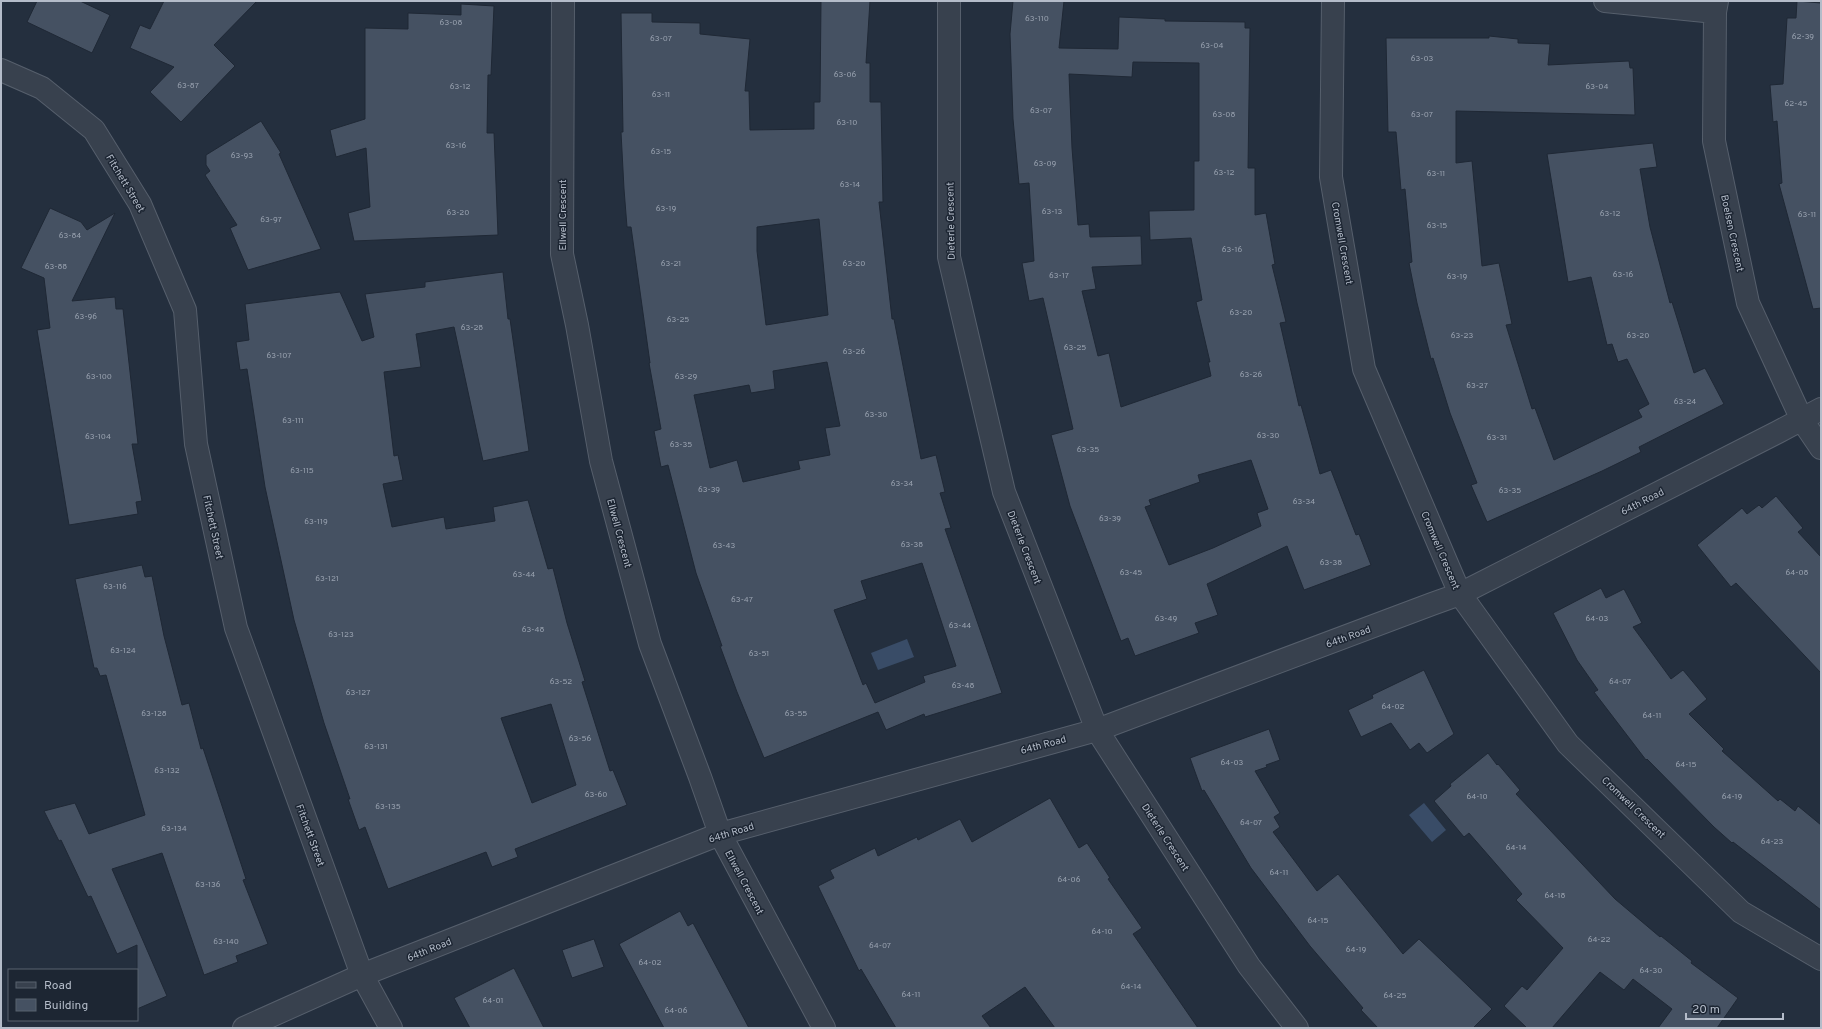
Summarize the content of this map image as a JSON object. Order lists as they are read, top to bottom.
{
  "streets": {
    "street": [
      "Fitchett Street",
      "Ellwell Crescent",
      "Dieterle Crescent",
      "Boelsen Crescent",
      "Cromwell Crescent",
      "64th Road"
    ]
  },
  "crossings": [
    ["Fitchett Street", "64th Road"],
    ["Ellwell Crescent", "64th Road"],
    ["Dieterle Crescent", "64th Road"],
    ["Boelsen Crescent", "64th Road"],
    ["Cromwell Crescent", "64th Road"]
  ],
  "house_numbers": [
    "63-110",
    "63-08",
    "62-39",
    "63-07",
    "63-04",
    "63-03",
    "63-06",
    "63-87",
    "63-12",
    "63-04",
    "63-11",
    "62-45",
    "63-07",
    "63-08",
    "63-07",
    "63-10",
    "63-16",
    "63-15",
    "63-93",
    "63-09",
    "63-12",
    "63-11",
    "63-14",
    "63-19",
    "63-13",
    "63-20",
    "63-12",
    "63-11",
    "63-97",
    "63-15",
    "63-84",
    "63-16",
    "63-21",
    "63-20",
    "63-88",
    "63-16",
    "63-17",
    "63-19",
    "63-20",
    "63-96",
    "63-25",
    "63-28",
    "63-23",
    "63-20",
    "63-25",
    "63-26",
    "63-107",
    "63-26",
    "63-100",
    "63-29",
    "63-27",
    "63-24",
    "63-30",
    "63-111",
    "63-30",
    "63-104",
    "63-31",
    "63-35",
    "63-35",
    "63-115",
    "63-34",
    "63-39",
    "63-35",
    "63-34",
    "63-39",
    "63-119",
    "63-38",
    "63-43",
    "63-38",
    "63-45",
    "64-08",
    "63-44",
    "63-121",
    "63-116",
    "63-47",
    "63-49",
    "64-03",
    "63-44",
    "63-48",
    "63-123",
    "63-124",
    "63-51",
    "63-52",
    "64-07",
    "63-48",
    "63-127",
    "64-02",
    "63-128",
    "63-55",
    "64-11",
    "63-56",
    "63-131",
    "64-03",
    "64-15",
    "63-132",
    "63-60",
    "64-10",
    "64-19",
    "63-135",
    "64-07",
    "63-134",
    "64-23",
    "64-14",
    "64-11",
    "64-06",
    "63-136",
    "64-18",
    "64-15",
    "64-10",
    "64-22",
    "63-140",
    "64-07",
    "64-19",
    "64-02",
    "64-30",
    "64-14",
    "64-11",
    "64-25",
    "64-01",
    "64-06"
  ],
  "legend": ["Road", "Building"],
  "scale_bar": "20 m"
}
